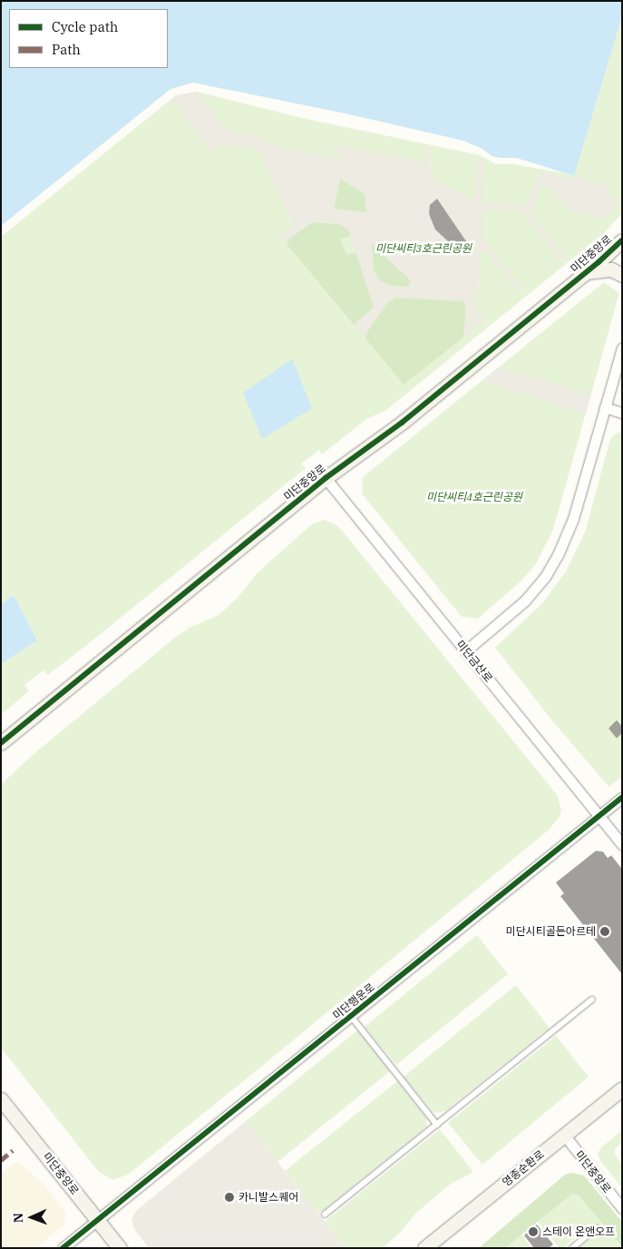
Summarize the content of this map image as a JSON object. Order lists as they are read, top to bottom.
{
  "streets": {
    "street": [
      "미단중앙로",
      "미단금산로",
      "미단행운로",
      "영종순환로"
    ]
  },
  "crossings": [
    ["미단중앙로", "미단금산로"],
    ["미단중앙로", "미단행운로"],
    ["미단중앙로", "영종순환로"],
    ["미단금산로", "미단행운로"]
  ],
  "parks": ["미단씨티3호근린공원", "미단씨티4호근린공원"],
  "places": ["미단시티골든아르테", "카니발스퀘어", "스테이 온앤오프"],
  "legend": ["Cycle path", "Path"],
  "north": "left"
}
